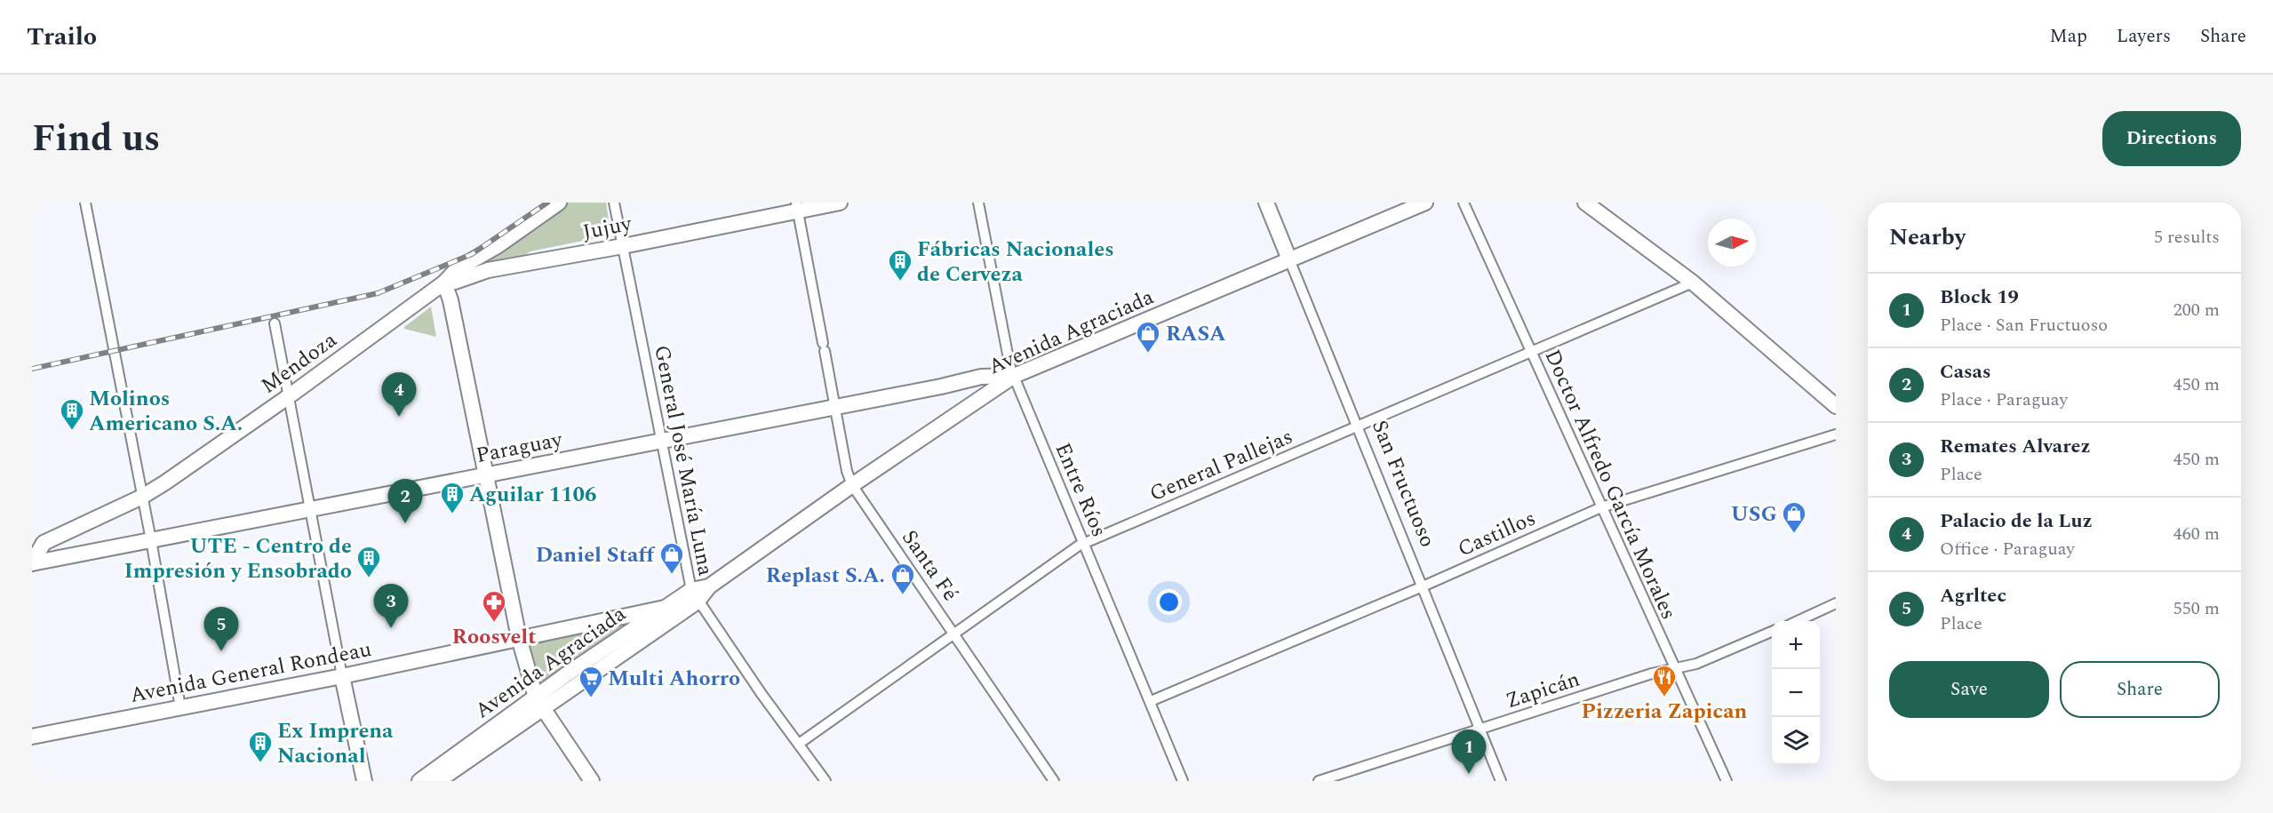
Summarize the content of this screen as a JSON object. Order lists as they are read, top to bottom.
{
  "streets": {
    "street": [
      "Jujuy",
      "Avenida Agraciada",
      "Mendoza",
      "Paraguay",
      "General José María Luna",
      "General Pallejas",
      "San Fructuoso",
      "Doctor Alfredo García Morales",
      "Entre Ríos",
      "Castillos",
      "Santa Fé",
      "Avenida General Rondeau",
      "Zapicán"
    ]
  },
  "crossings": [
    ["Jujuy", "Mendoza"],
    ["Jujuy", "General José María Luna"],
    ["Jujuy", "Santa Fé"],
    ["Avenida Agraciada", "Paraguay"],
    ["Avenida Agraciada", "General José María Luna"],
    ["Avenida Agraciada", "San Fructuoso"],
    ["Avenida Agraciada", "Entre Ríos"],
    ["Avenida Agraciada", "Santa Fé"],
    ["Avenida Agraciada", "Avenida General Rondeau"],
    ["Mendoza", "Paraguay"],
    ["Paraguay", "General José María Luna"],
    ["Paraguay", "Entre Ríos"],
    ["Paraguay", "Santa Fé"],
    ["General José María Luna", "General Pallejas"],
    ["General Pallejas", "San Fructuoso"],
    ["General Pallejas", "Doctor Alfredo García Morales"],
    ["General Pallejas", "Entre Ríos"],
    ["General Pallejas", "Santa Fé"],
    ["San Fructuoso", "Castillos"],
    ["San Fructuoso", "Zapicán"],
    ["Doctor Alfredo García Morales", "Castillos"],
    ["Doctor Alfredo García Morales", "Zapicán"],
    ["Entre Ríos", "Castillos"]
  ],
  "places": {
    "building": [
      "Fábricas Nacionales de Cerveza",
      "Molinos Americano S.A.",
      "Aguilar 1106",
      "UTE - Centro de Impresión y Ensobrado",
      "Ex Imprena Nacional"
    ],
    "shop": [
      "RASA",
      "USG",
      "Daniel Staff",
      "Replast S.A."
    ],
    "pharmacy": ["Roosvelt"],
    "restaurant": ["Pizzeria Zapican"],
    "supermarket": ["Multi Ahorro"]
  },
  "north": "right",
  "page": {
    "header": "Trailo",
    "nav": ["Map", "Layers", "Share"],
    "title": "Find us",
    "buttons": [
      "Directions",
      ["Save", "Share"]
    ],
    "heading": ["Nearby", "5 results"],
    "list": [
      {
        "mark": "1",
        "name": "Block 19",
        "note": "Place · San Fructuoso",
        "value": "200 m"
      },
      {
        "mark": "2",
        "name": "Casas",
        "note": "Place · Paraguay",
        "value": "450 m"
      },
      {
        "mark": "3",
        "name": "Remates Alvarez",
        "note": "Place",
        "value": "450 m"
      },
      {
        "mark": "4",
        "name": "Palacio de la Luz",
        "note": "Office · Paraguay",
        "value": "460 m"
      },
      {
        "mark": "5",
        "name": "Agrltec",
        "note": "Place",
        "value": "550 m"
      }
    ],
    "pins": [
      "4",
      "2",
      "3",
      "5",
      "1"
    ],
    "map_buttons": ["+", "−"]
  }
}
